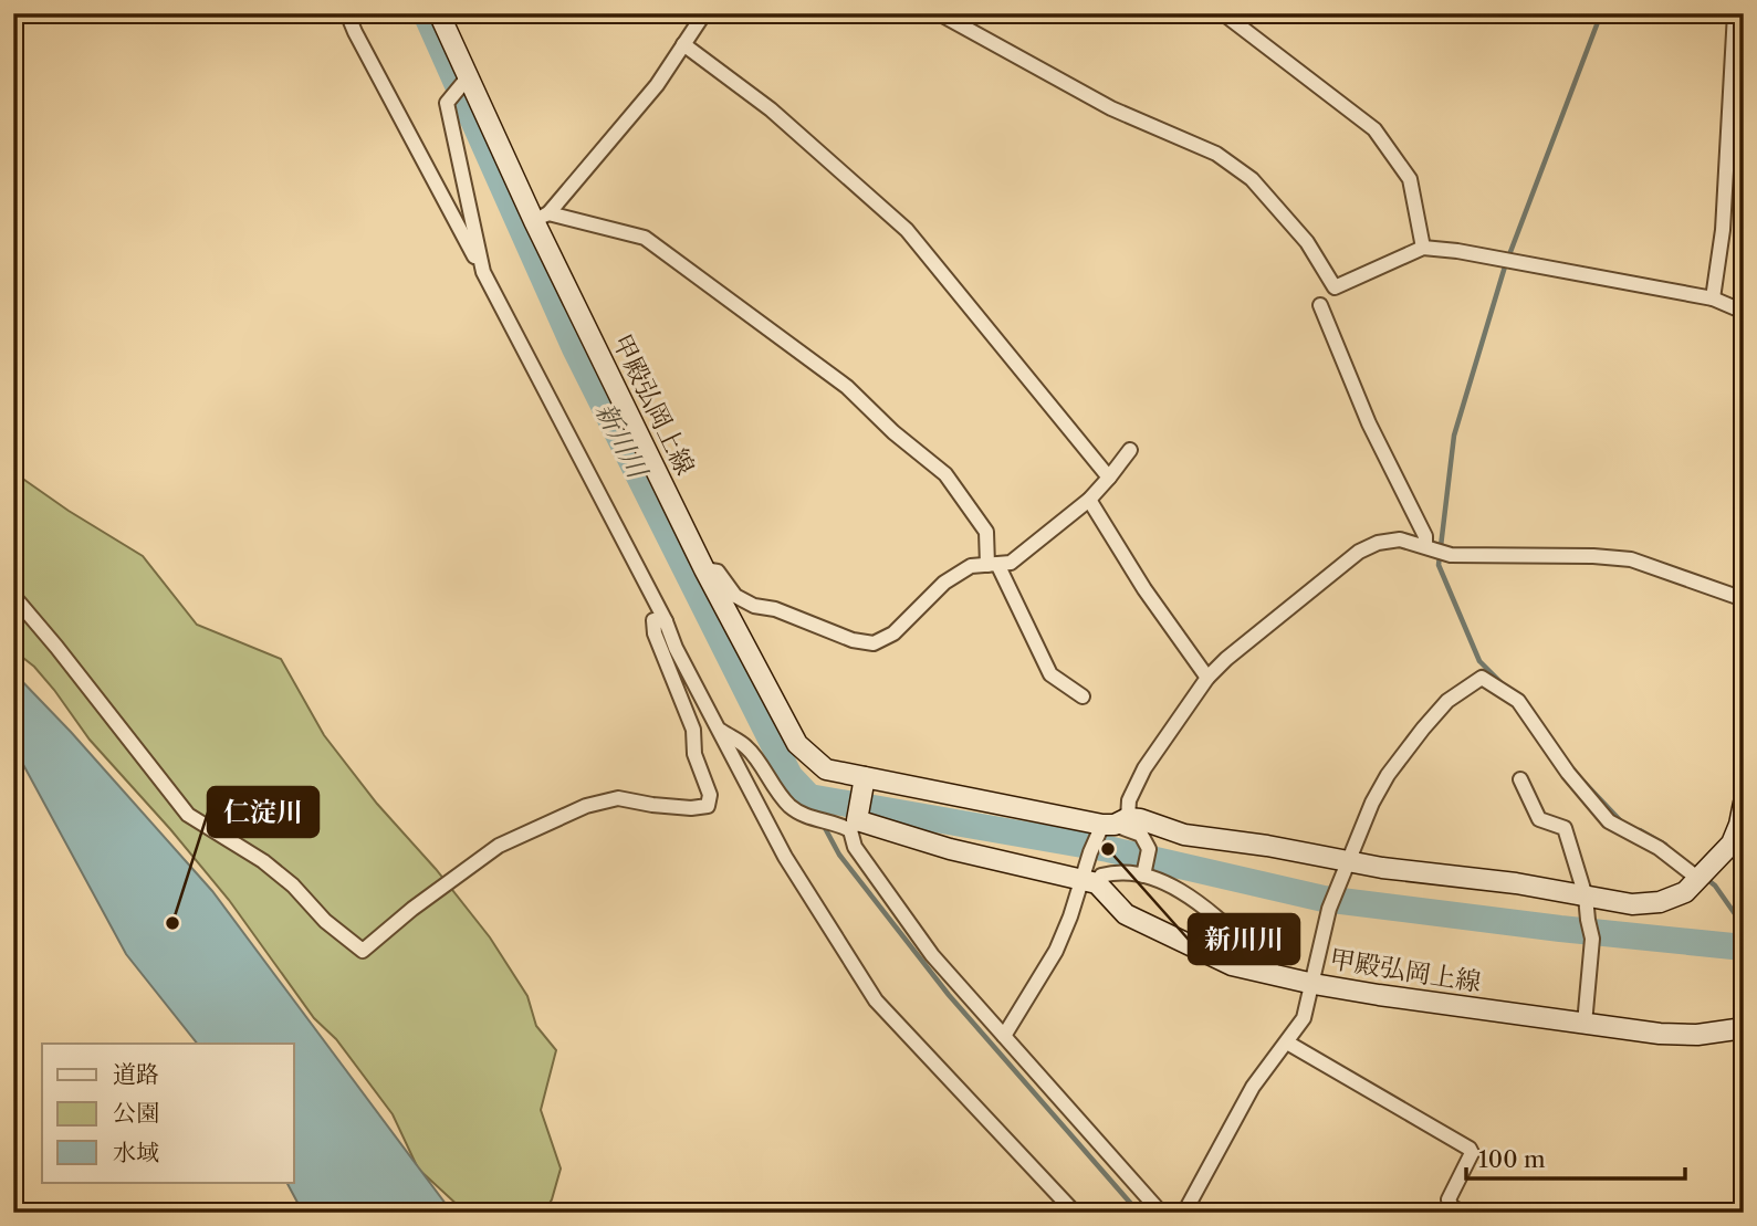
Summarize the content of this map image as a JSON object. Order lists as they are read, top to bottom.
{
  "streets": {
    "main road": ["甲殿弘岡上線"]
  },
  "water": ["新川川"],
  "places": ["新川川", "仁淀川"],
  "legend": ["道路", "公園", "水域"],
  "scale_bar": "100 m"
}
